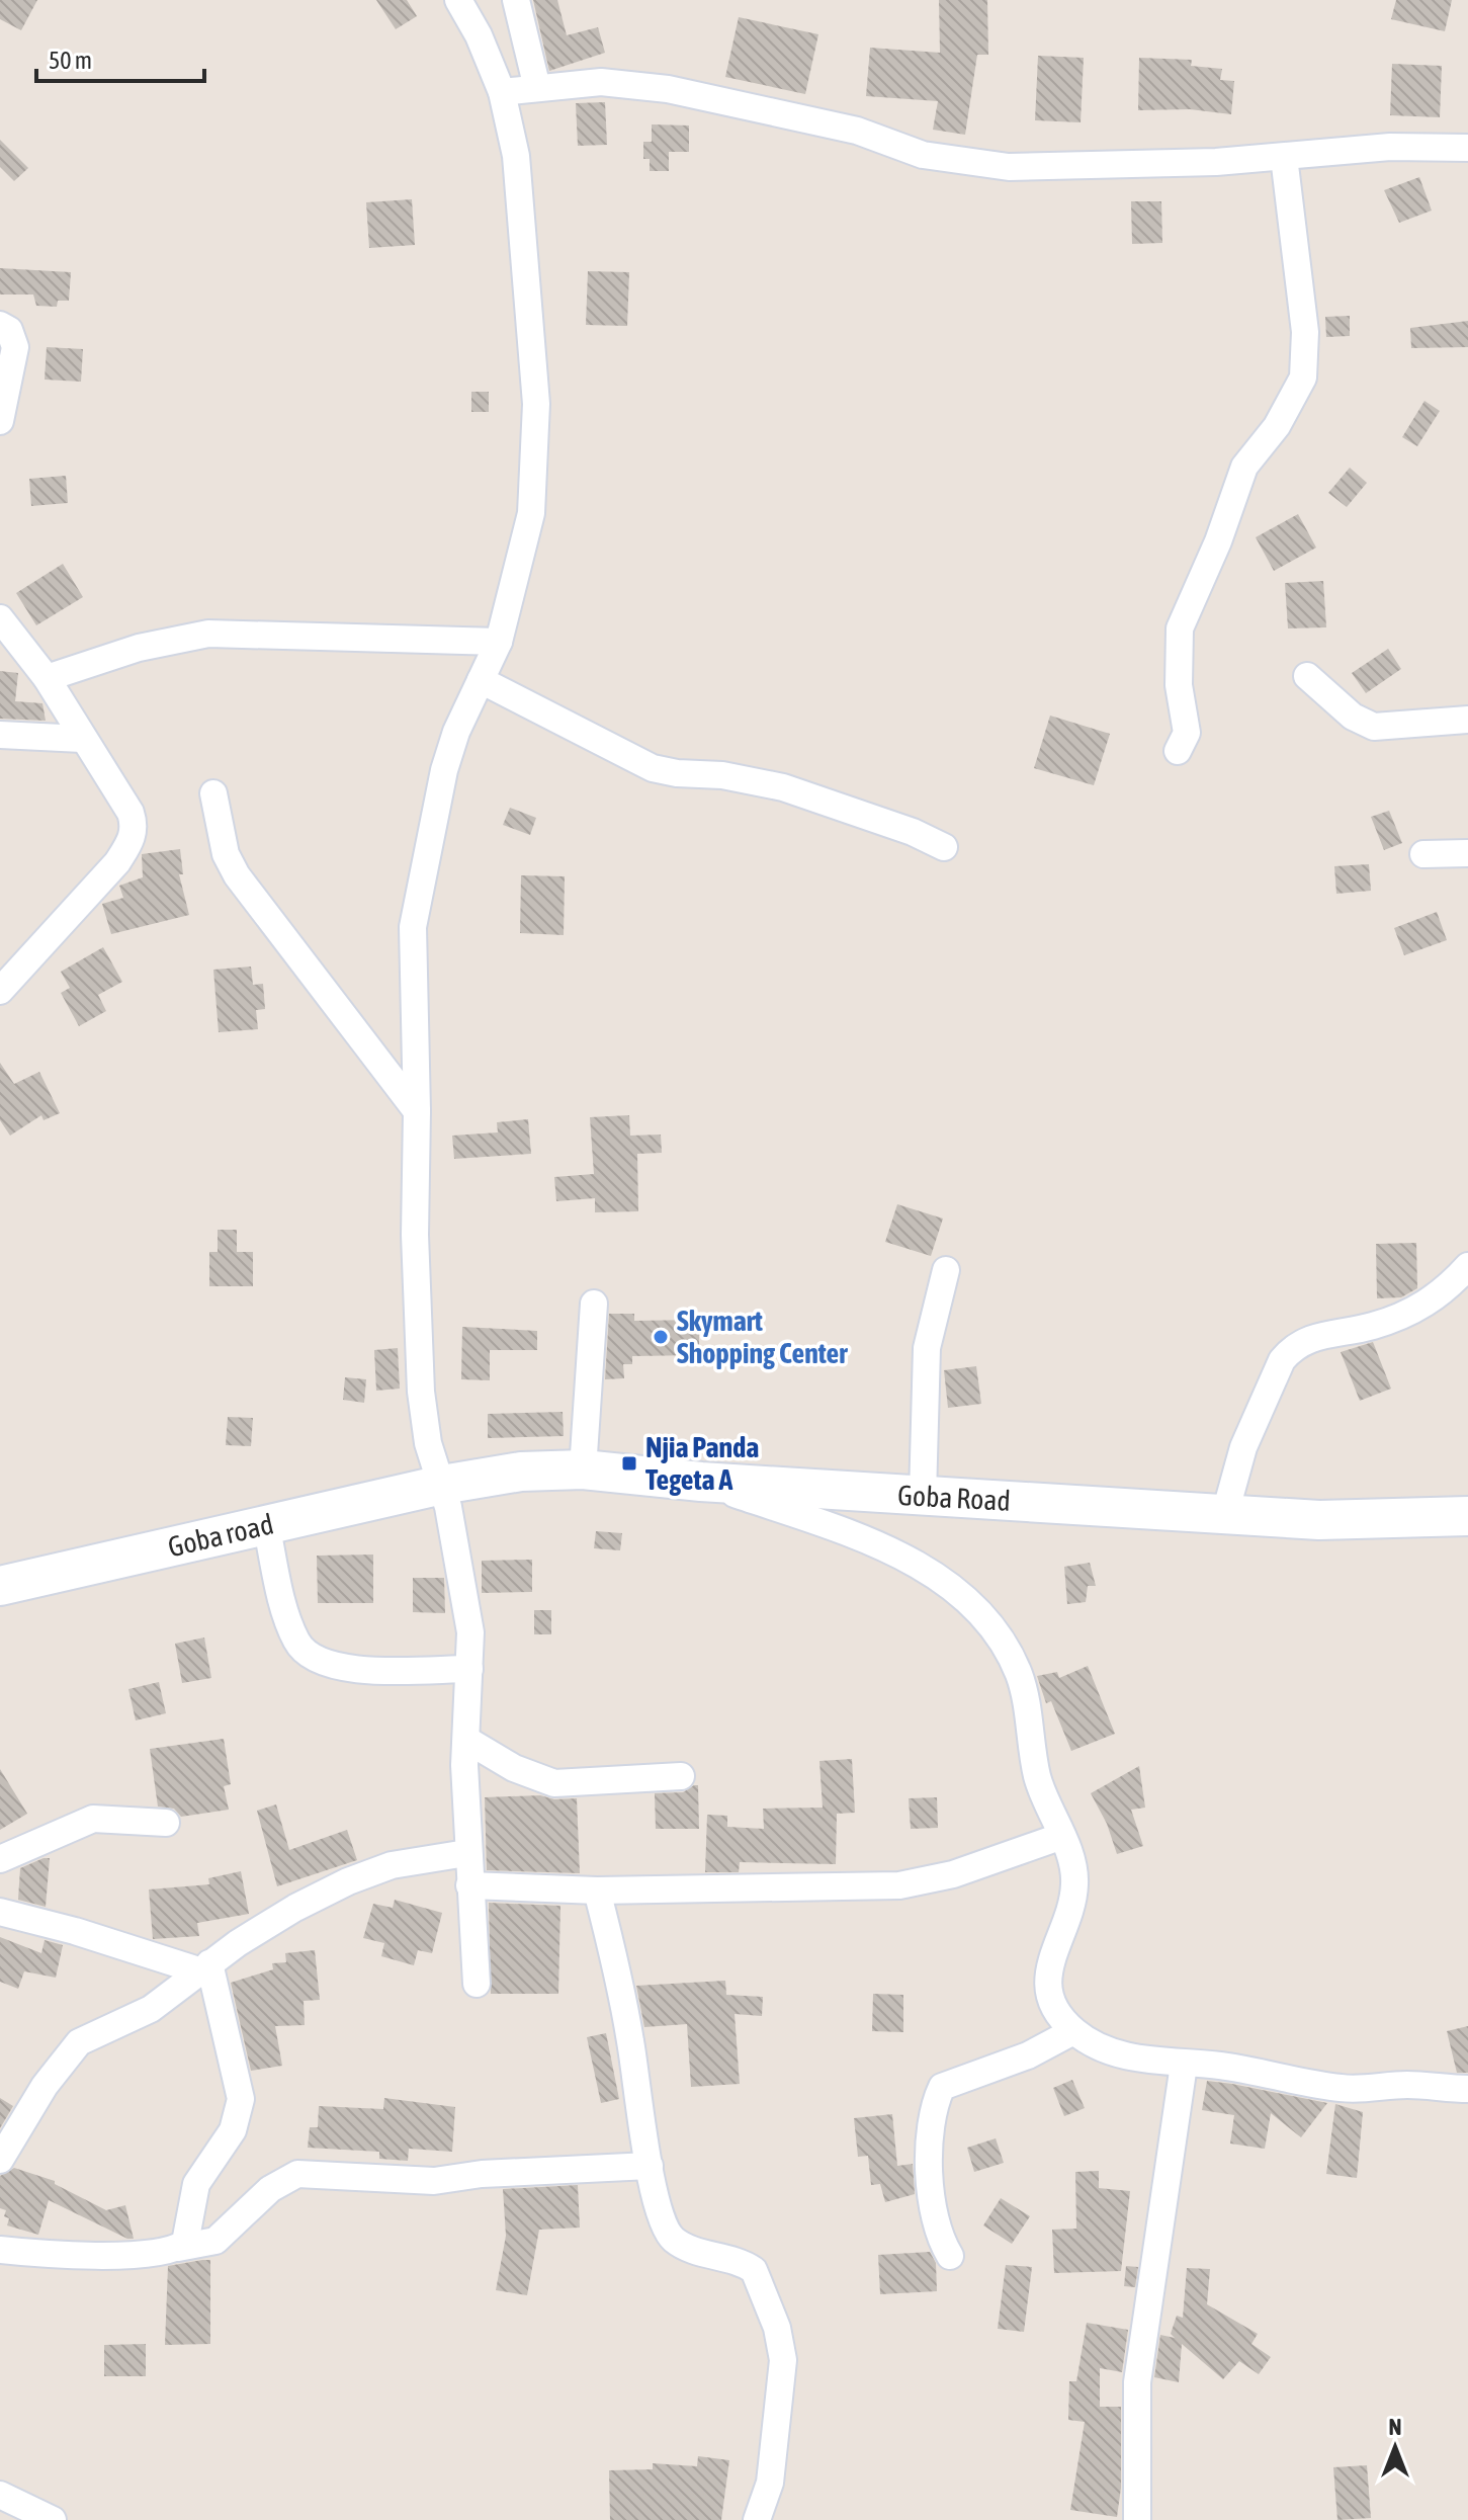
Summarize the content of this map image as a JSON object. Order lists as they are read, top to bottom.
{
  "streets": {
    "main road": ["Goba Road", "Goba road"]
  },
  "crossings": [
    ["Goba Road", "Goba road"]
  ],
  "places": {
    "other": ["Skymart Shopping Center"],
    "transit": ["Njia Panda Tegeta A"]
  },
  "scale_bar": "50 m",
  "north": "top"
}
